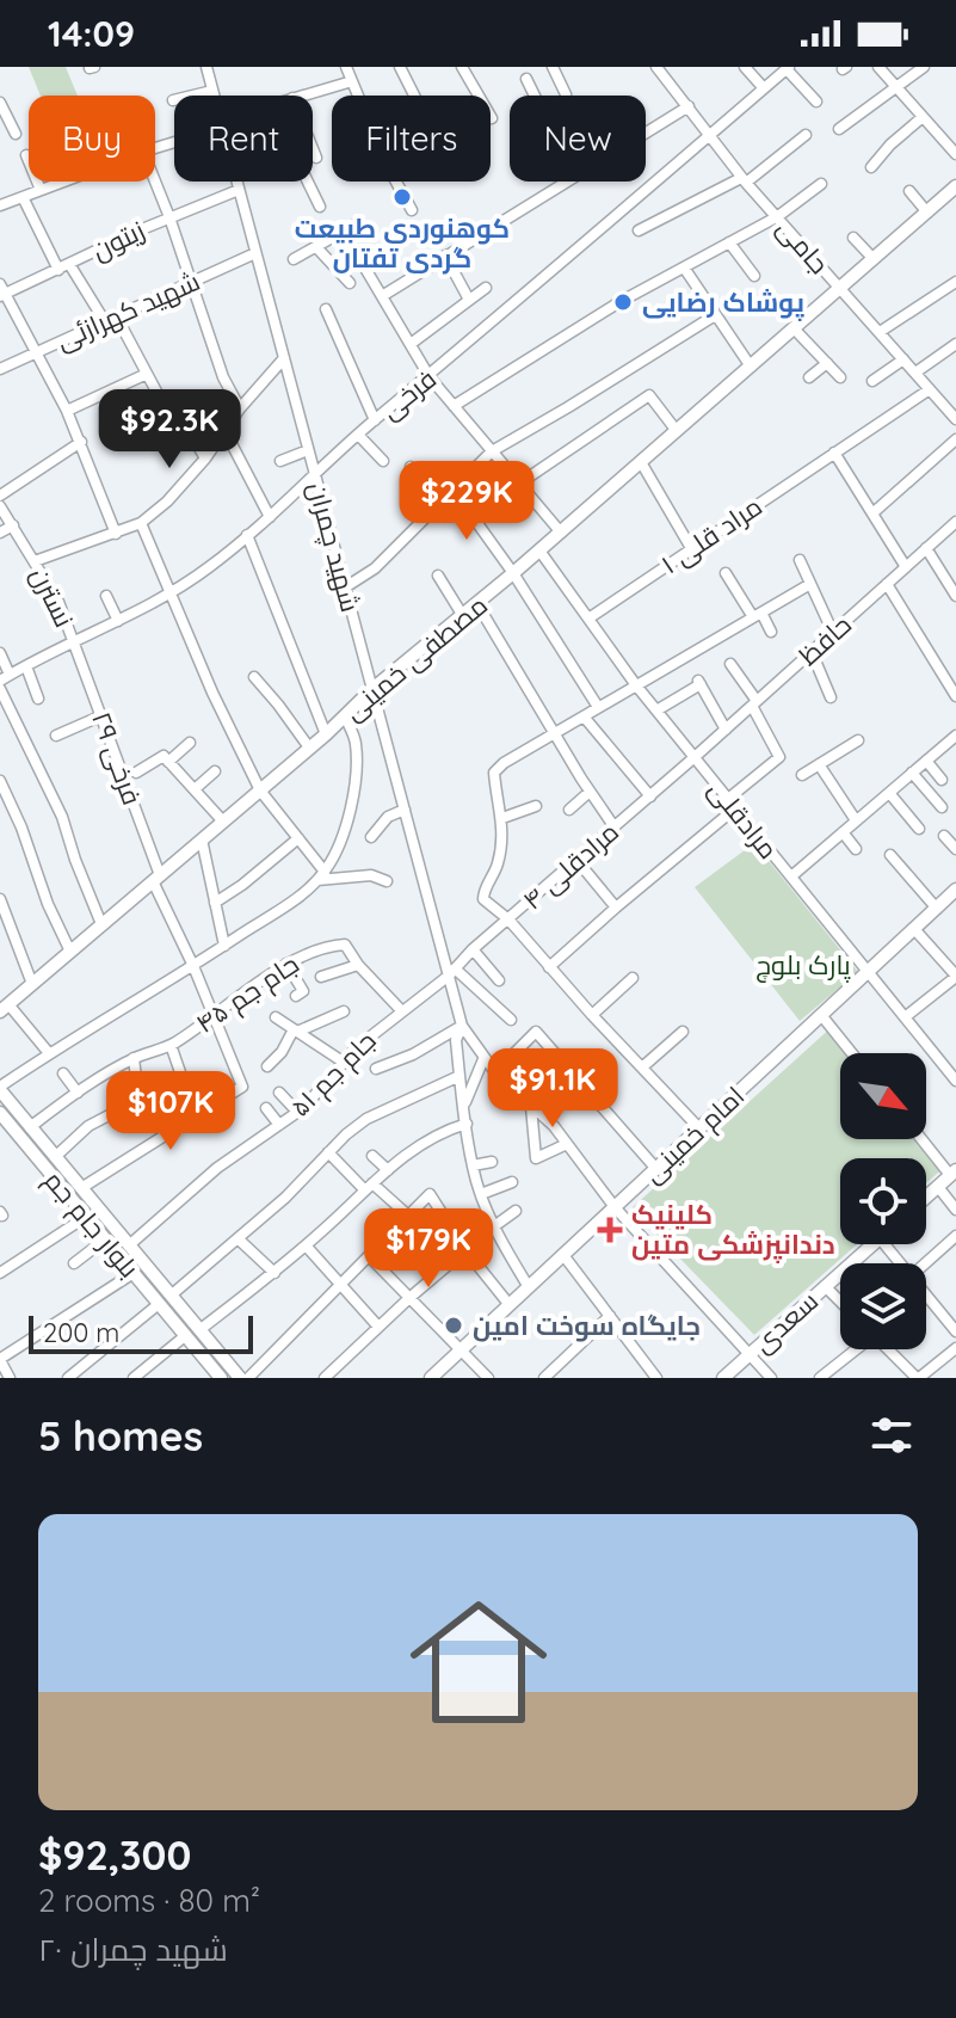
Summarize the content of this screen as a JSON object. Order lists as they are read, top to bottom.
{
  "streets": {
    "main road": [
      "مصطفی خمینی",
      "امام خمینی",
      "بلوار جام جم",
      "سعدی"
    ],
    "street": [
      "زیتون",
      "جامی",
      "شهید کهرازئی",
      "فرخی",
      "مراد قلی ۱",
      "شهید چمران",
      "نسترن",
      "حافظ",
      "فرخی ۲۹",
      "مرادقلی",
      "مرادقلی ۴",
      "جام جم ۴۵",
      "جام جم ۵۱"
    ]
  },
  "crossings": [
    ["زیتون", "شهید چمران"],
    ["جامی", "فرخی"],
    ["جامی", "مراد قلی ۱"],
    ["جامی", "مصطفی خمینی"],
    ["شهید کهرازئی", "شهید چمران"],
    ["فرخی", "شهید چمران"],
    ["فرخی", "نسترن"],
    ["فرخی", "فرخی ۲۹"],
    ["مراد قلی ۱", "مرادقلی"],
    ["شهید چمران", "مصطفی خمینی"],
    ["شهید چمران", "مرادقلی ۴"],
    ["شهید چمران", "جام جم ۵۱"],
    ["شهید چمران", "امام خمینی"],
    ["شهید چمران", "سعدی"],
    ["نسترن", "فرخی ۲۹"],
    ["حافظ", "مرادقلی"],
    ["حافظ", "مرادقلی ۴"],
    ["مصطفی خمینی", "فرخی ۲۹"],
    ["مصطفی خمینی", "مرادقلی"],
    ["فرخی ۲۹", "جام جم ۴۵"],
    ["فرخی ۲۹", "بلوار جام جم"],
    ["مرادقلی", "مرادقلی ۴"],
    ["مرادقلی", "امام خمینی"],
    ["مرادقلی ۴", "جام جم ۵۱"],
    ["جام جم ۴۵", "جام جم ۵۱"],
    ["جام جم ۴۵", "بلوار جام جم"],
    ["جام جم ۵۱", "بلوار جام جم"]
  ],
  "parks": ["پارک بلوچ"],
  "places": {
    "other": ["کوهنوردی طبیعت گردی تفتان", "پوشاک رضایی", "جایگاه سوخت امین"],
    "health": ["کلینیک دندانپزشکی متین"]
  },
  "scale_bar": "200 m",
  "north": "bottom right",
  "page": {
    "status": "14:09",
    "chip": [
      "Buy",
      "Rent",
      "Filters",
      "New"
    ],
    "price": [
      "$92.3K",
      "$229K",
      "$91.1K",
      "$107K",
      "$179K"
    ],
    "scale": "200 m",
    "heading": "5 homes",
    "list": [
      {
        "name": "$92,300",
        "note": "2 rooms · 80 m² · شهید چمران ۲۰"
      }
    ]
  }
}
